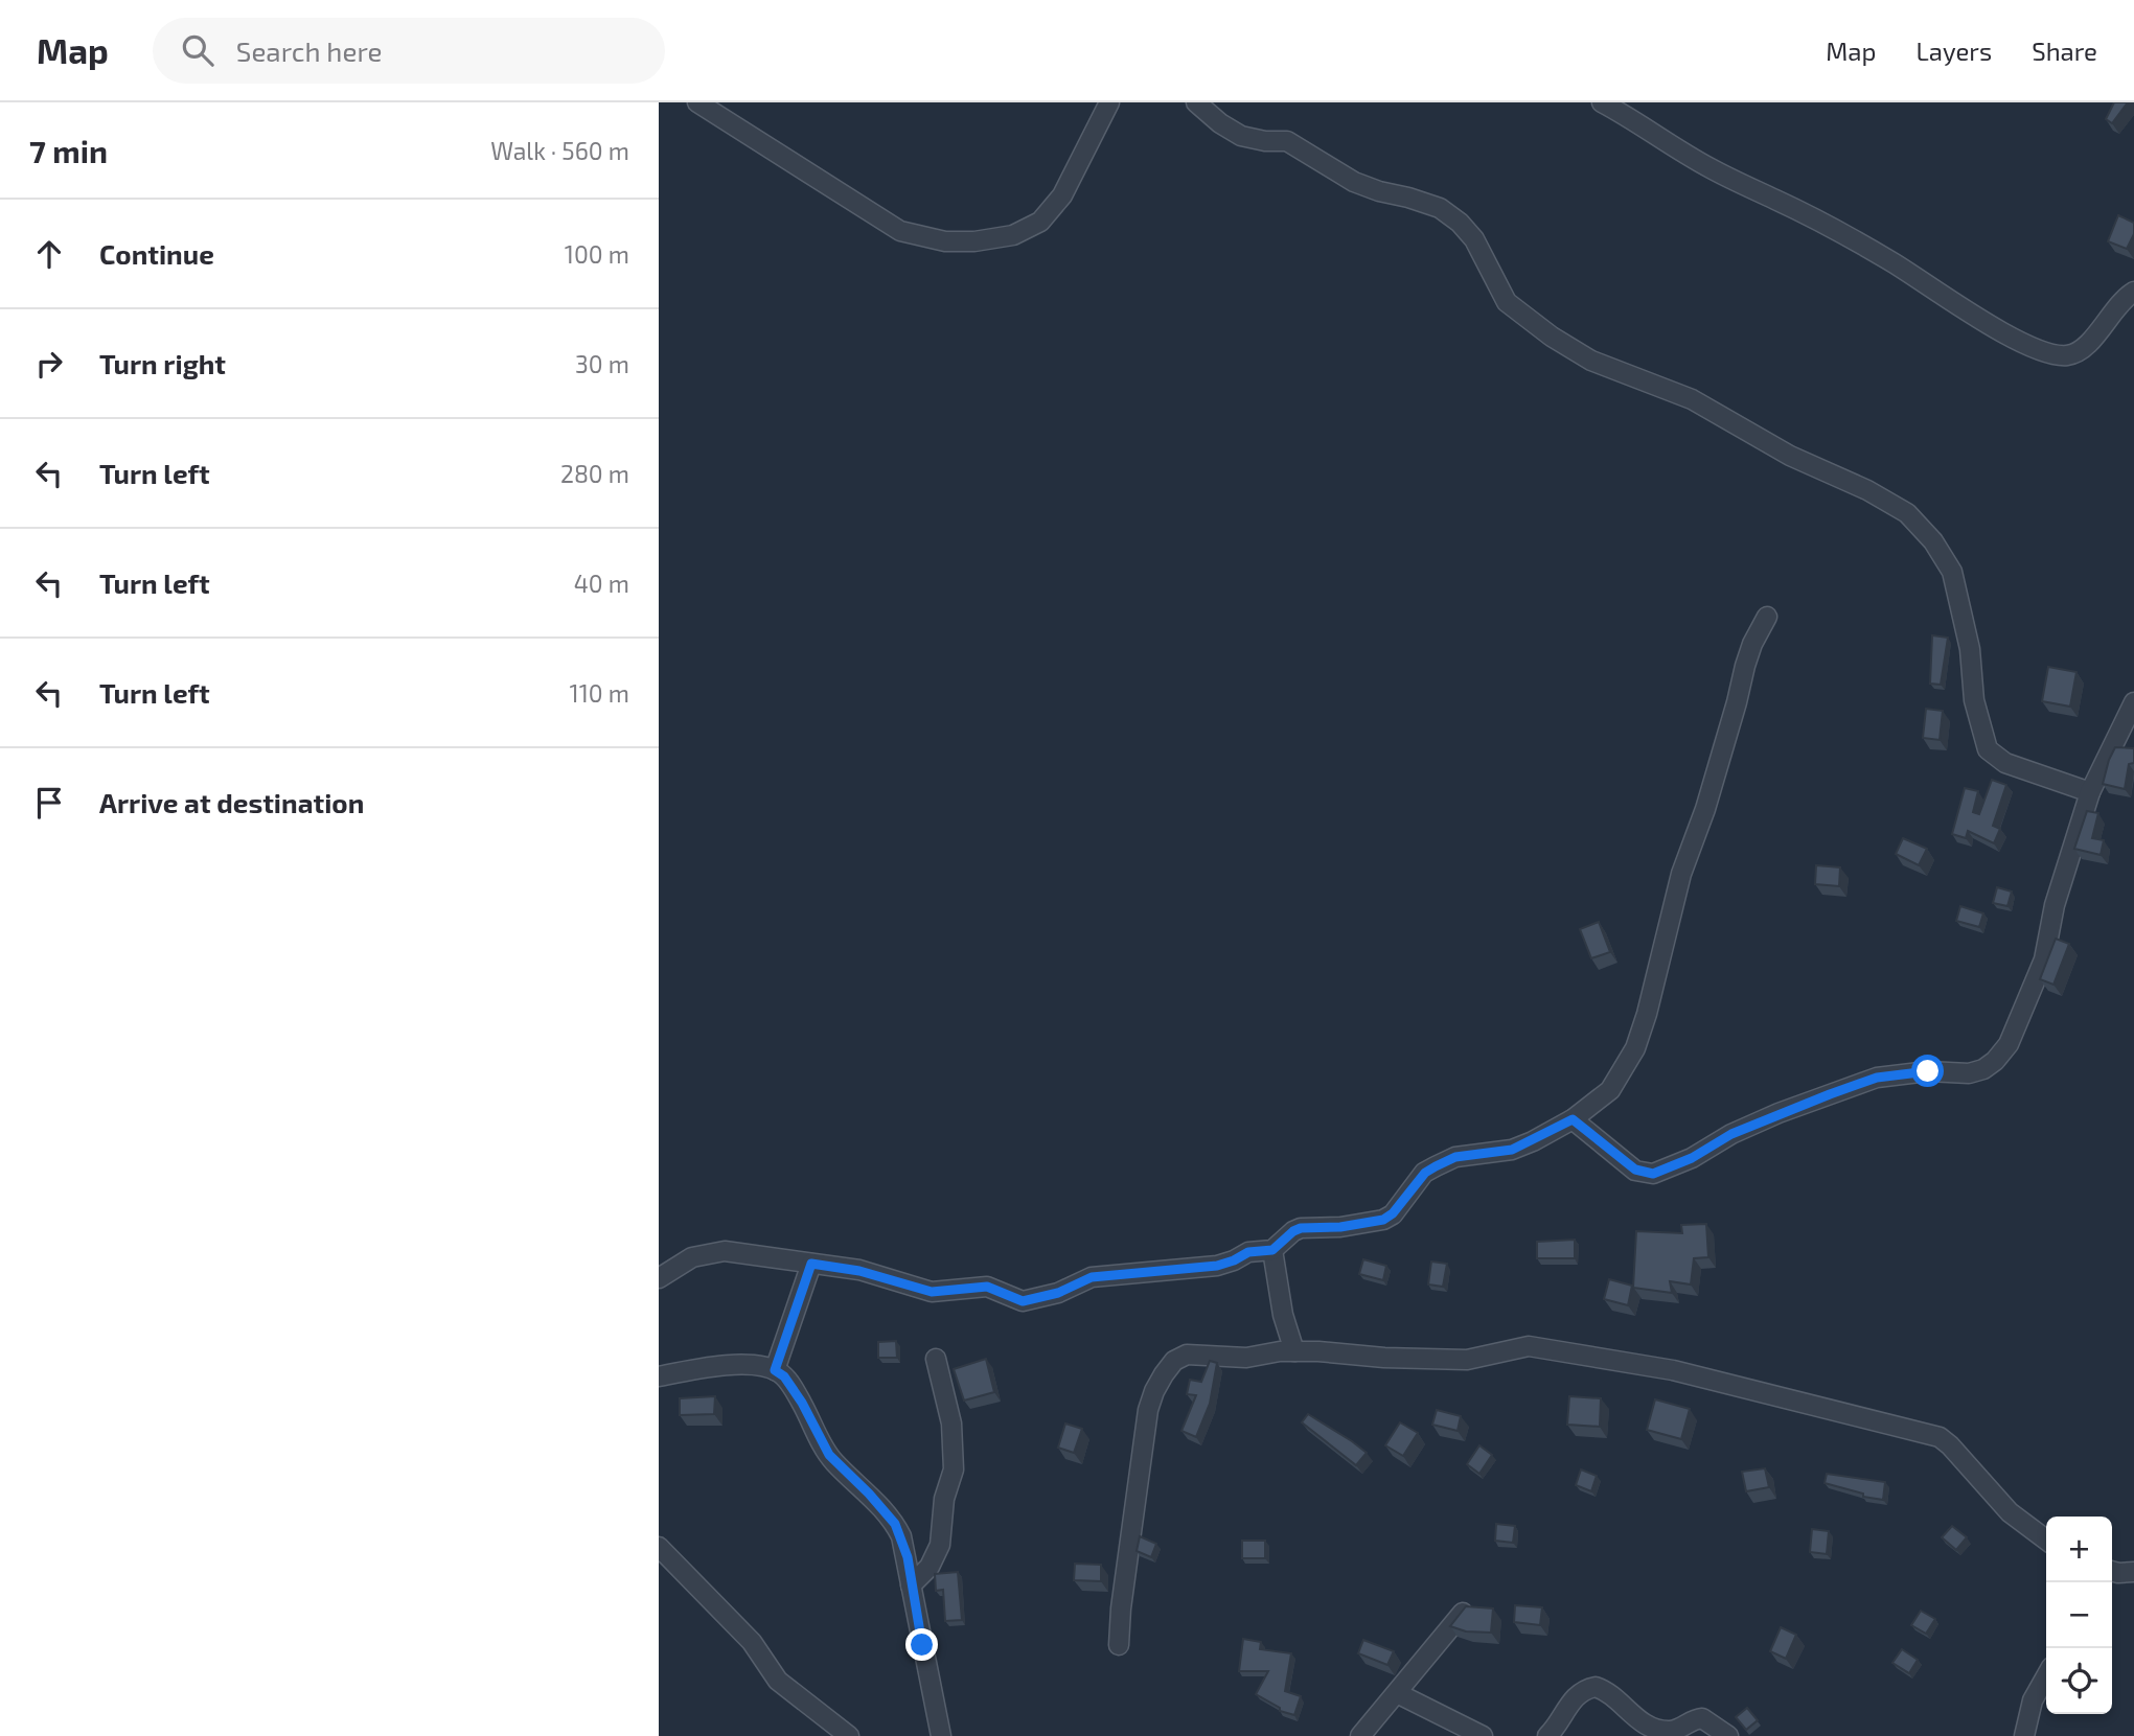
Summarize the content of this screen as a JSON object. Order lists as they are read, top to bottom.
{
  "page": {
    "header": "Map",
    "search": "Search here",
    "nav": ["Map", "Layers", "Share"],
    "heading": ["7 min", "Walk · 560 m"],
    "list": [
      ["Continue", "100 m"],
      ["Turn right", "30 m"],
      ["Turn left", "280 m"],
      ["Turn left", "40 m"],
      ["Turn left", "110 m"],
      "Arrive at destination"
    ],
    "map_buttons": ["+", "−"]
  }
}
